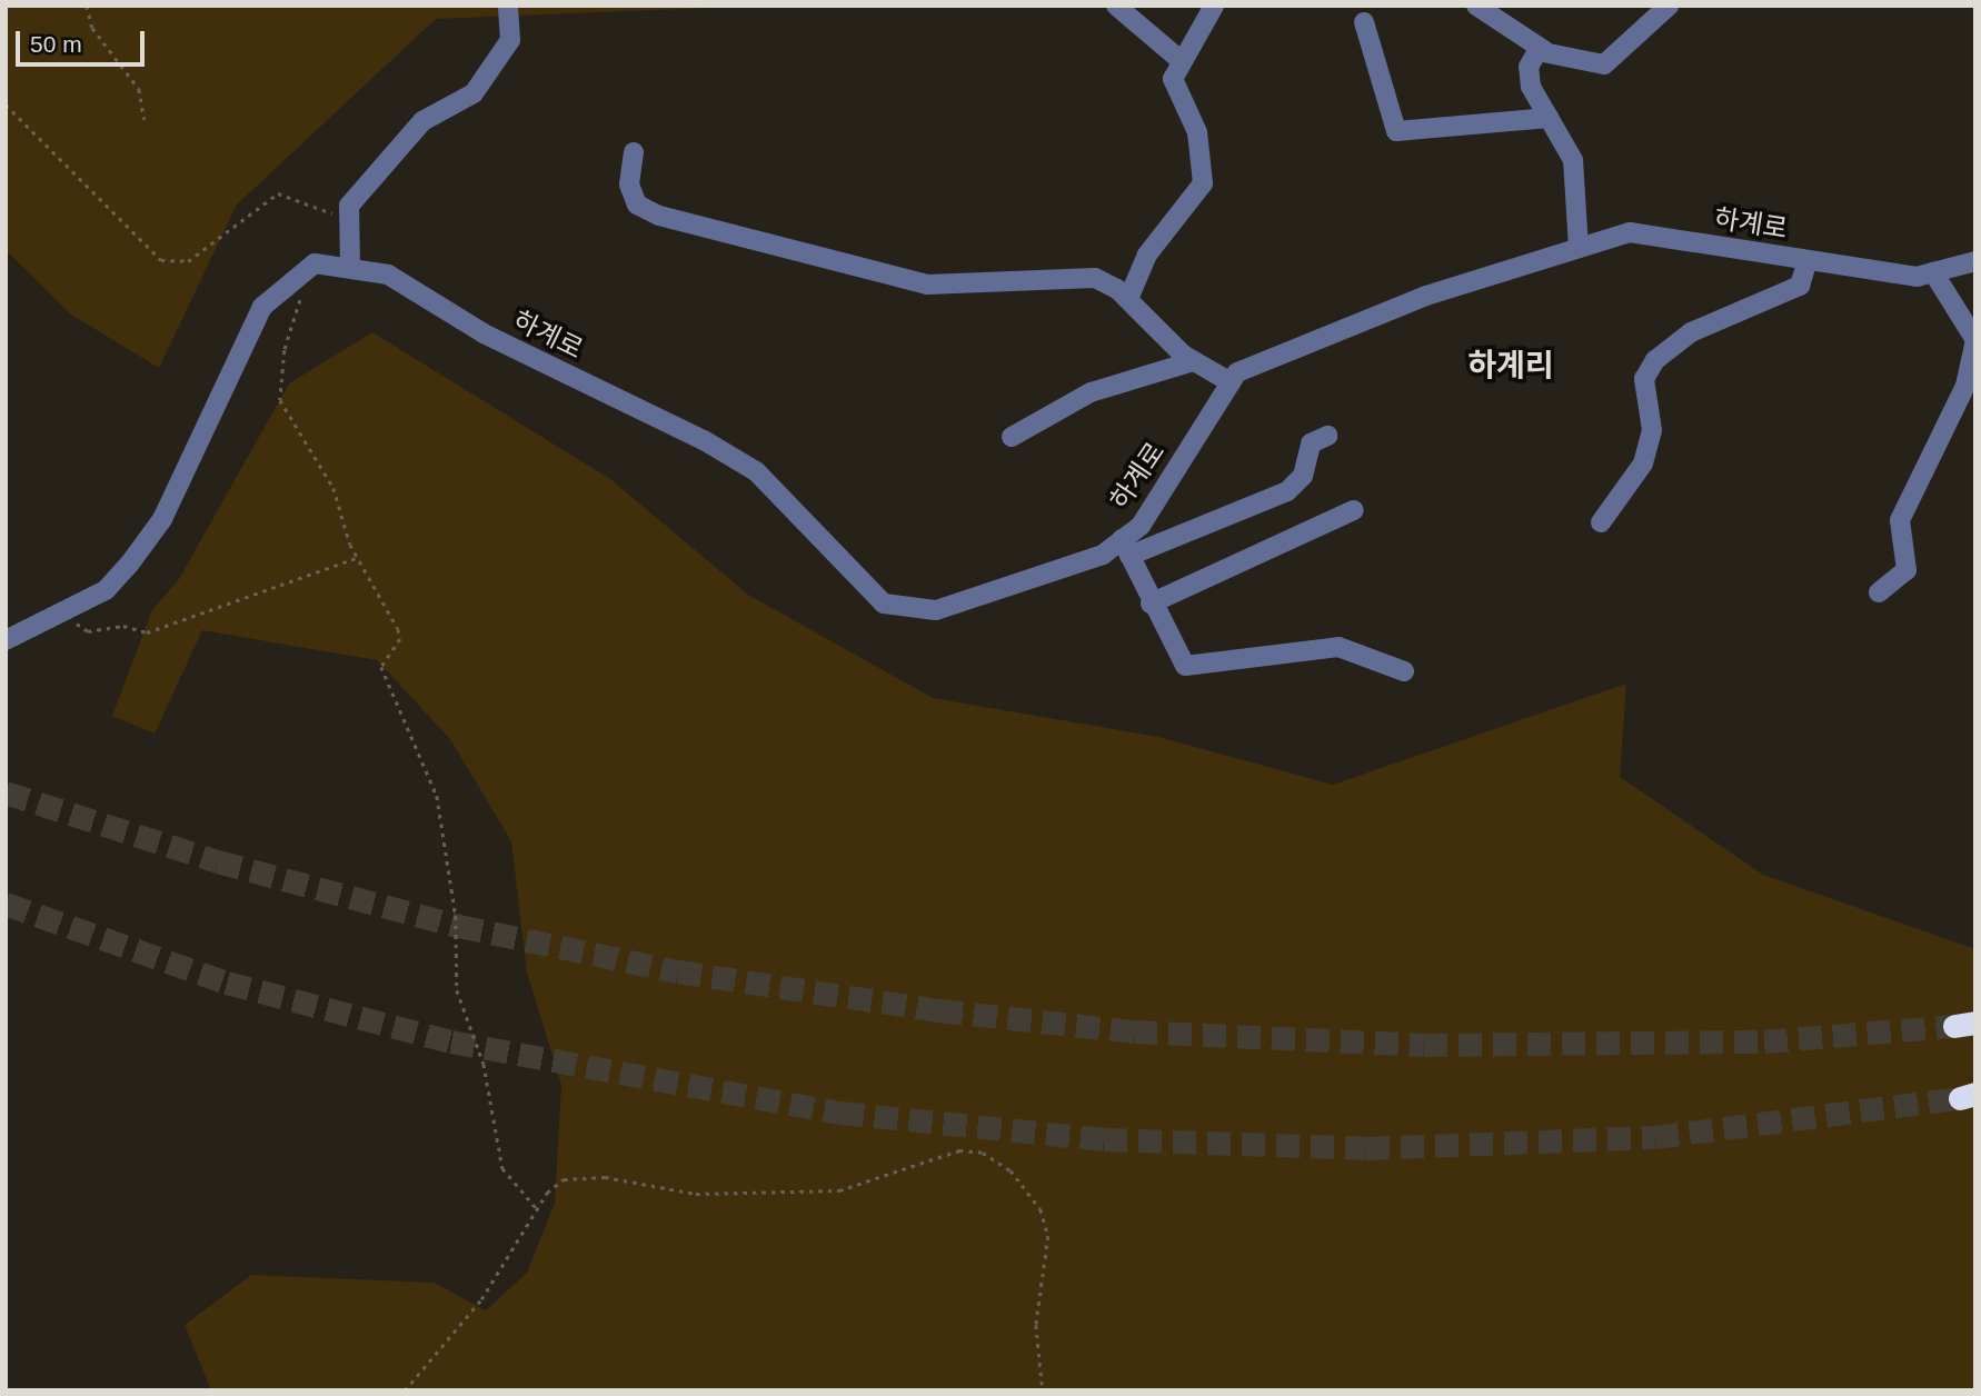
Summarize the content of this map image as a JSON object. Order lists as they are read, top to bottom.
{
  "streets": {
    "street": ["하계로"]
  },
  "districts": ["하계리"],
  "scale_bar": "50 m"
}
